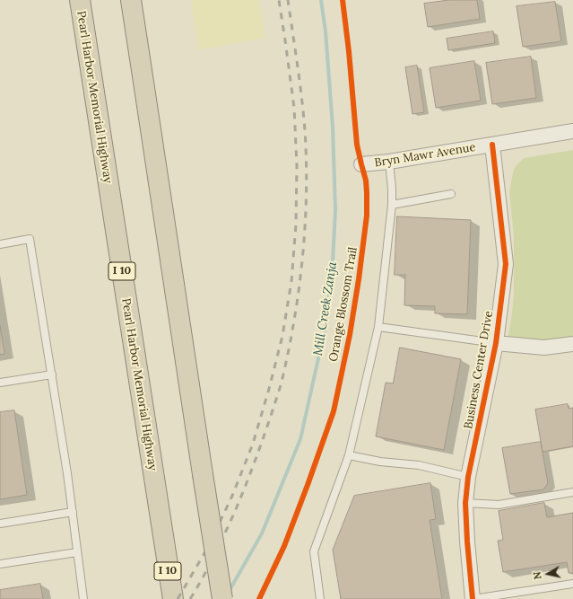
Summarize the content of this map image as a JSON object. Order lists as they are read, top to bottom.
{
  "streets": {
    "highway": ["Pearl Harbor Memorial Highway", "I 10"],
    "street": ["Bryn Mawr Avenue", "Business Center Drive"],
    "cycle path": ["Orange Blossom Trail"]
  },
  "crossings": [
    ["Bryn Mawr Avenue", "Business Center Drive"]
  ],
  "water": ["Mill Creek Zanja"],
  "north": "left"
}
